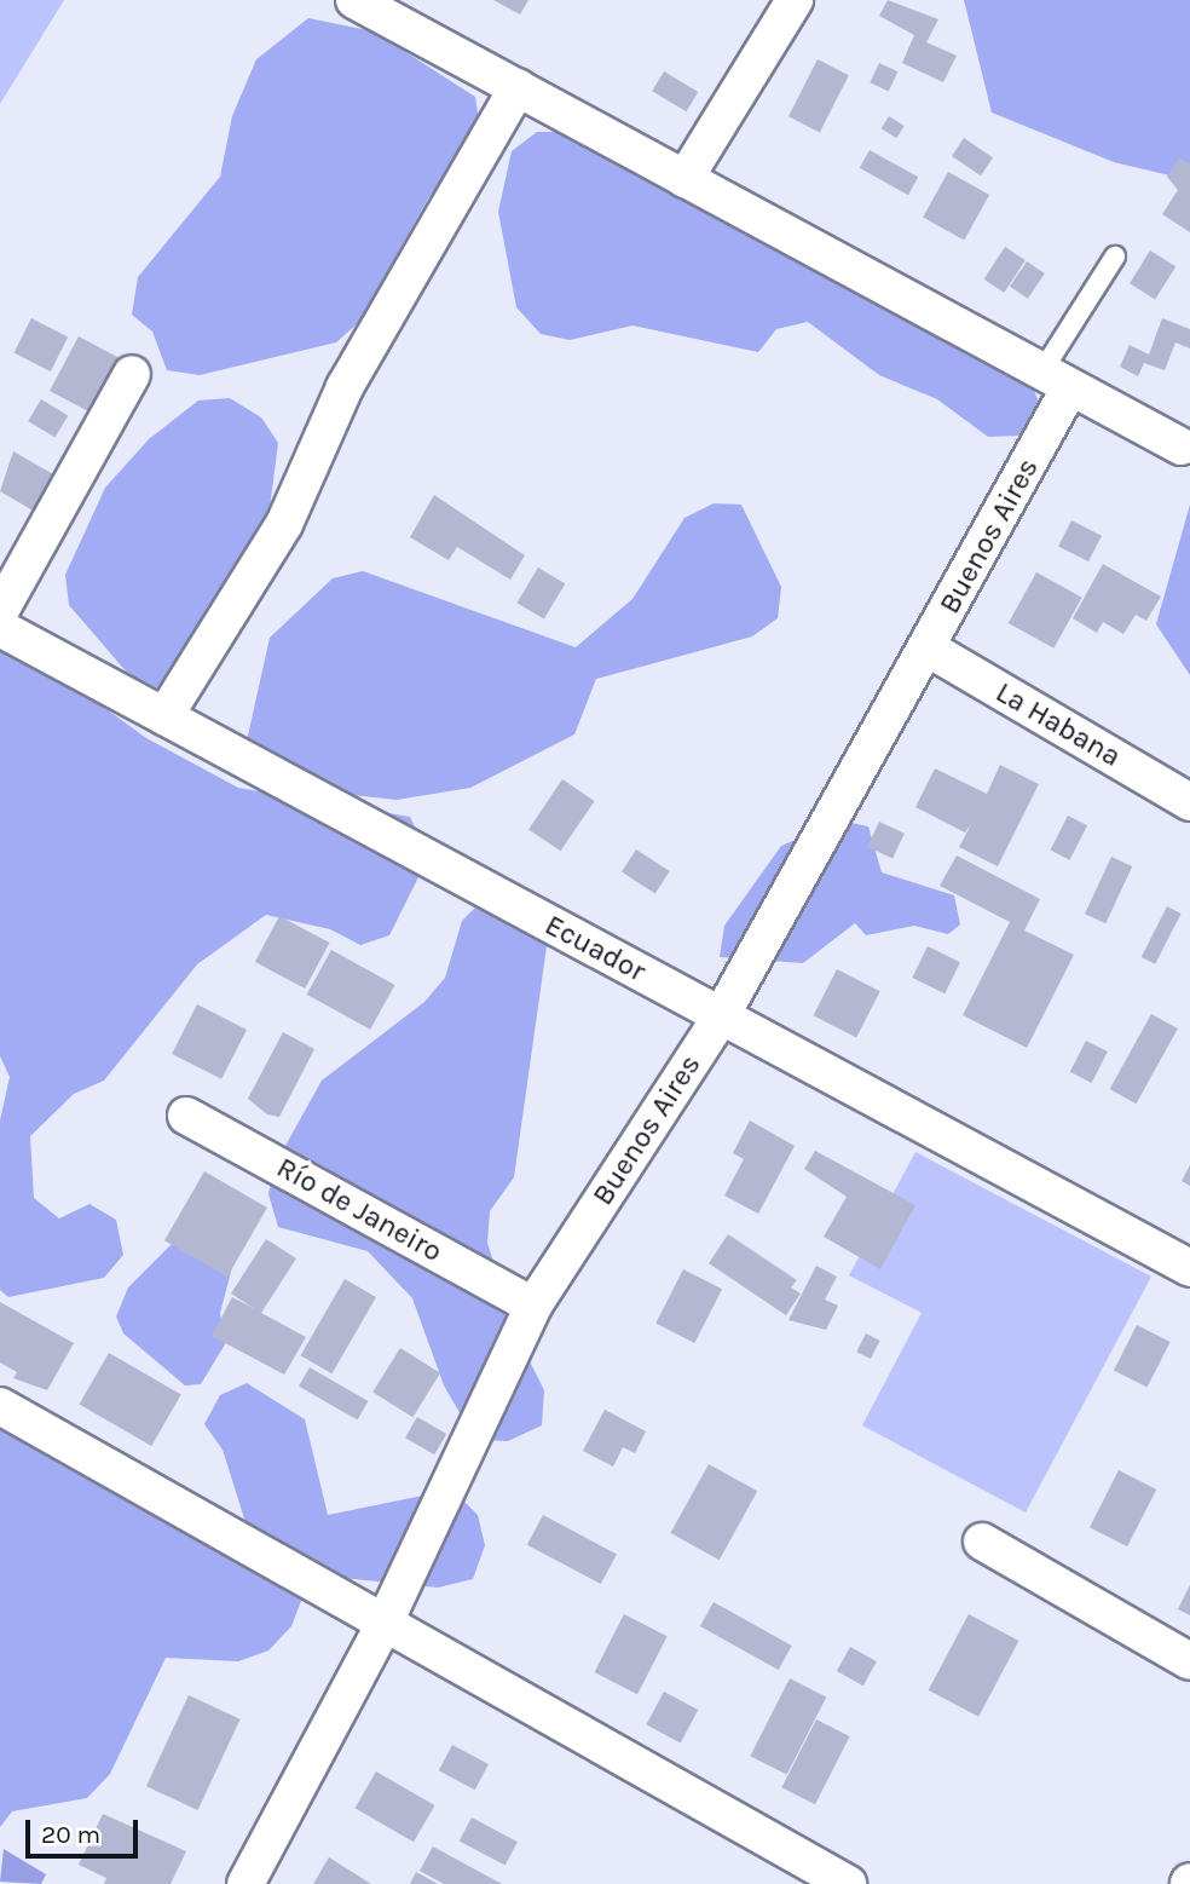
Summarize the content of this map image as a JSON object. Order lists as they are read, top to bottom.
{
  "streets": {
    "street": [
      "Buenos Aires",
      "La Habana",
      "Ecuador",
      "Río de Janeiro"
    ]
  },
  "crossings": [
    ["Buenos Aires", "La Habana"],
    ["Buenos Aires", "Ecuador"],
    ["Buenos Aires", "Río de Janeiro"]
  ],
  "scale_bar": "20 m"
}
